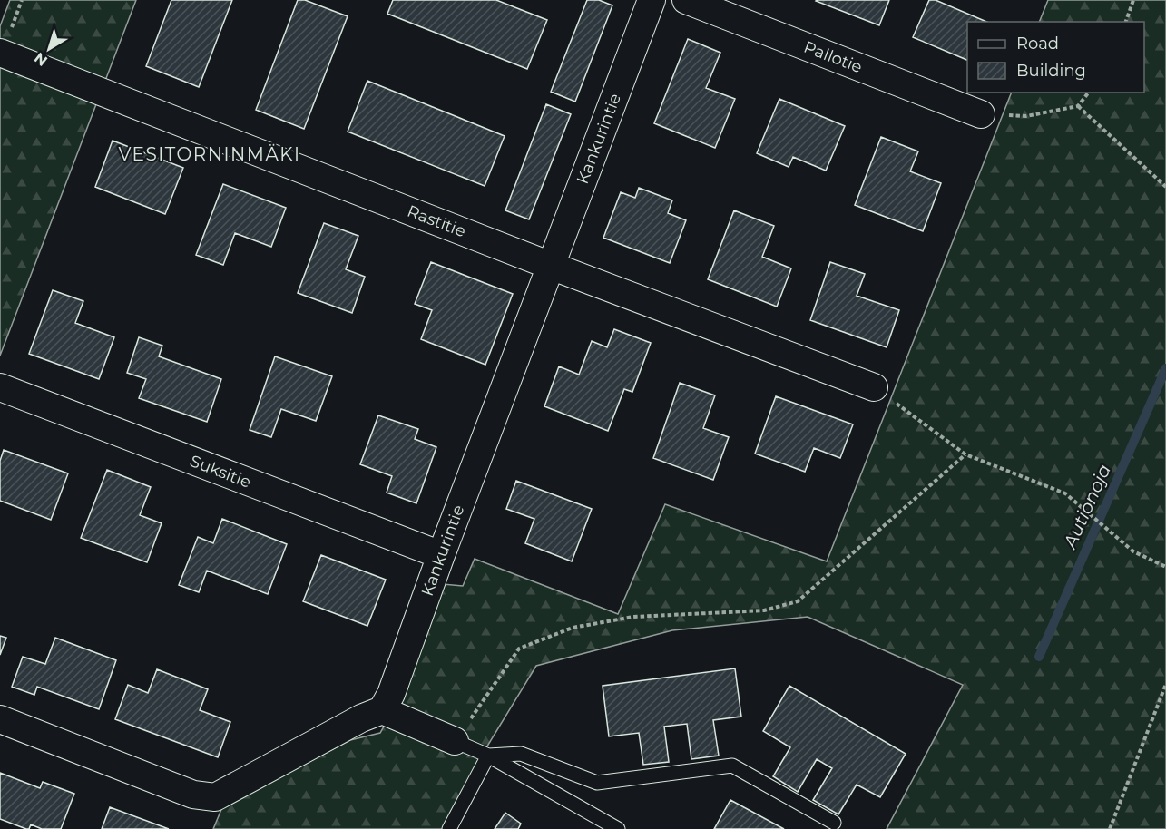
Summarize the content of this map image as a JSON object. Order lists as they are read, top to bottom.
{
  "streets": {
    "street": [
      "Pallotie",
      "Kankurintie",
      "Rastitie",
      "Suksitie"
    ]
  },
  "crossings": [
    ["Kankurintie", "Rastitie"],
    ["Kankurintie", "Suksitie"]
  ],
  "districts": ["VESITORNINMÄKI"],
  "water": ["Autionoja"],
  "legend": ["Road", "Building"],
  "north": "bottom left"
}
